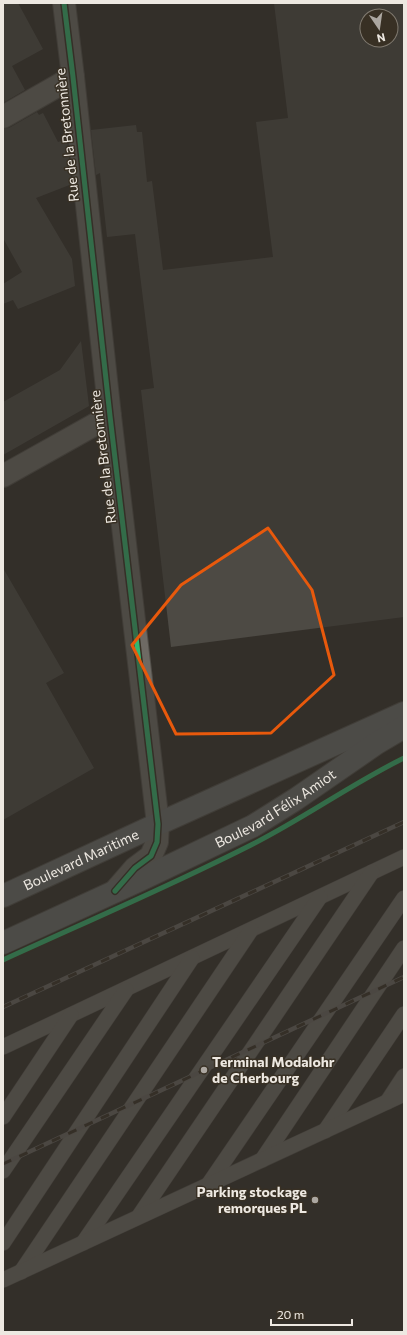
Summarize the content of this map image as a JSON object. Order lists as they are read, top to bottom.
{
  "streets": {
    "main road": ["Boulevard Félix Amiot", "Boulevard Maritime"],
    "street": ["Rue de la Bretonnière"]
  },
  "crossings": [
    ["Rue de la Bretonnière", "Boulevard Félix Amiot"],
    ["Rue de la Bretonnière", "Boulevard Maritime"],
    ["Boulevard Félix Amiot", "Boulevard Maritime"]
  ],
  "places": ["Terminal Modalohr de Cherbourg", "Parking stockage remorques PL"],
  "scale_bar": "20 m",
  "north": "bottom"
}
